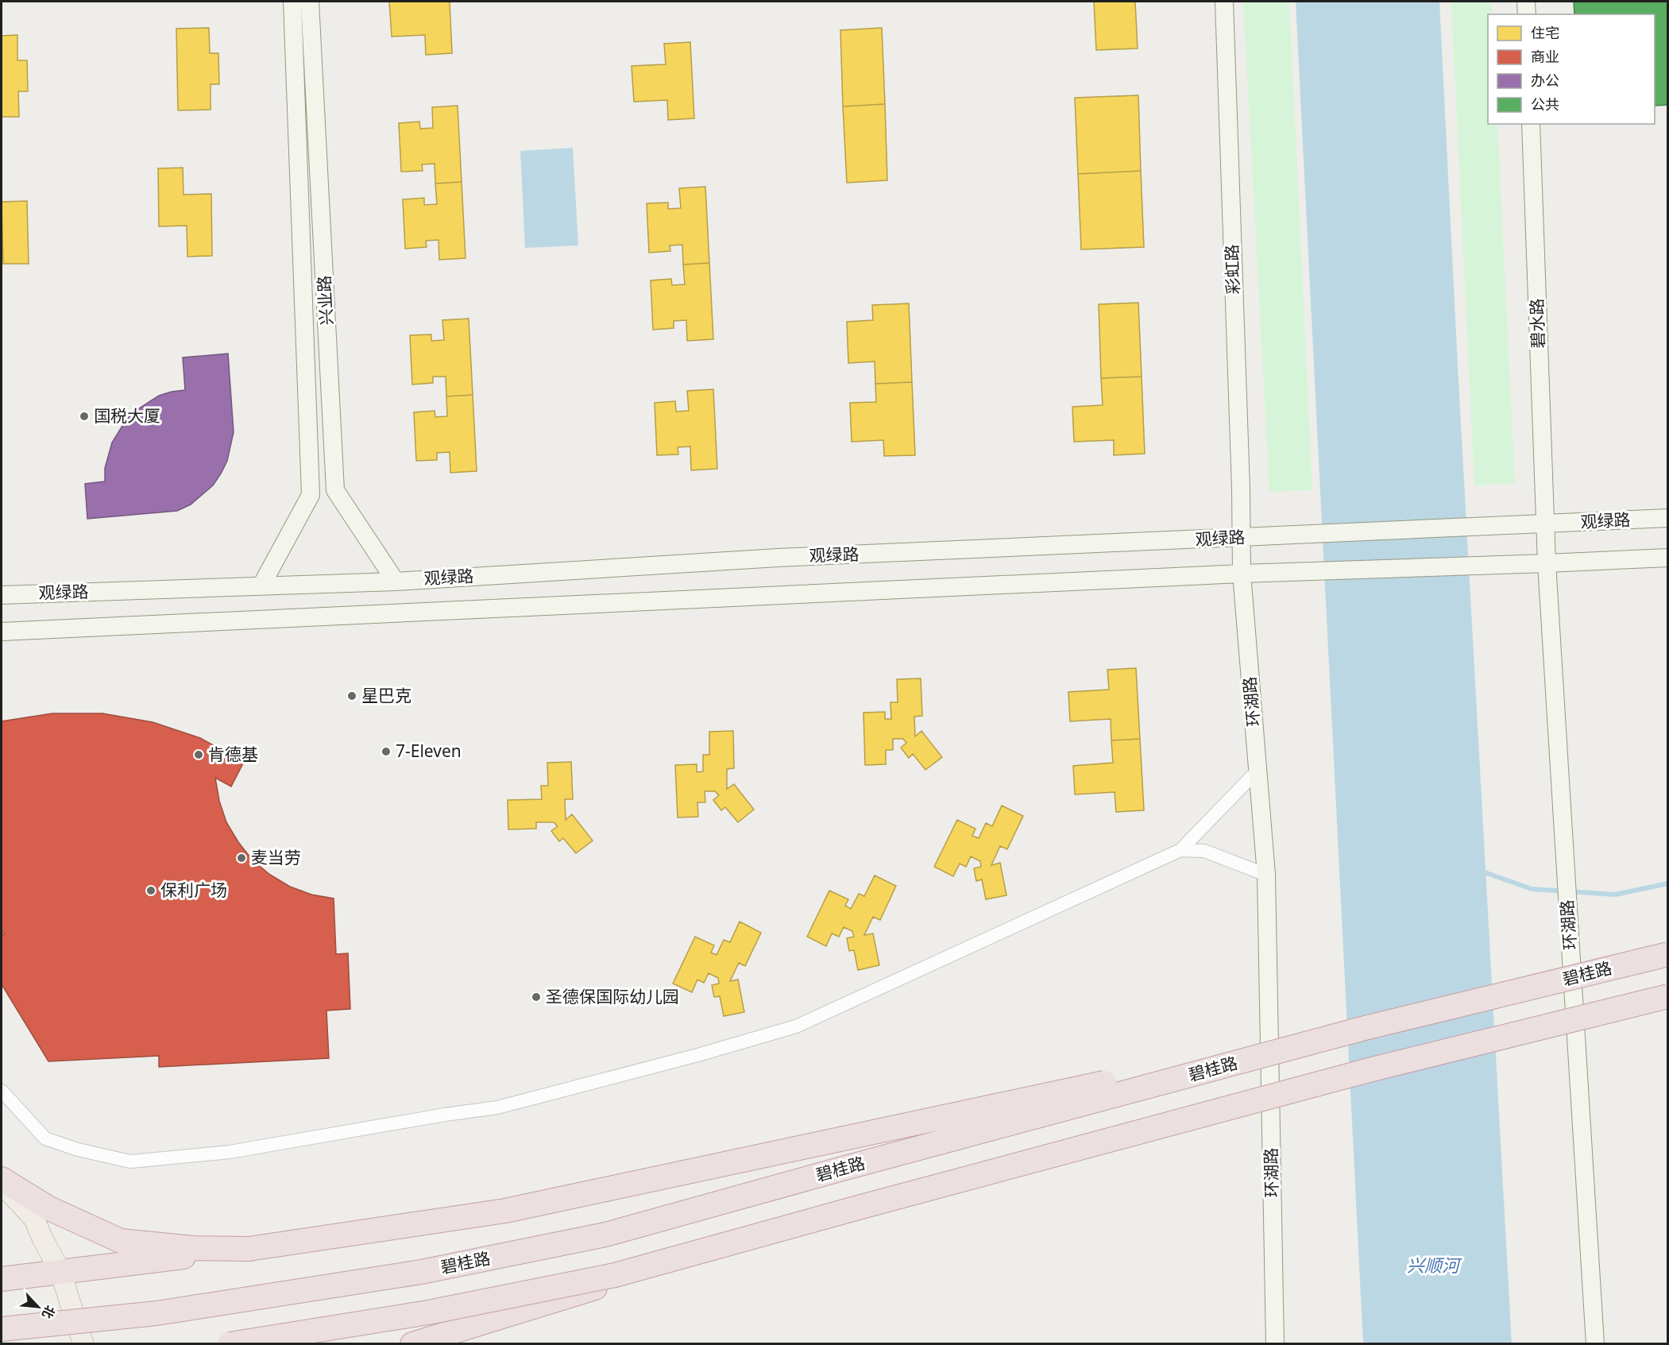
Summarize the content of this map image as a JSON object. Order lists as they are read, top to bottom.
{
  "streets": {
    "highway": ["碧桂路"],
    "main road": [
      "彩虹路",
      "兴业路",
      "碧水路",
      "观绿路",
      "环湖路"
    ]
  },
  "crossings": [
    ["彩虹路", "观绿路"],
    ["彩虹路", "环湖路"],
    ["兴业路", "观绿路"],
    ["碧水路", "观绿路"],
    ["碧水路", "环湖路"],
    ["观绿路", "环湖路"]
  ],
  "water": ["兴顺河"],
  "places": [
    "国税大厦",
    "星巴克",
    "7-Eleven",
    "肯德基",
    "麦当劳",
    "保利广场",
    "圣德保国际幼儿园"
  ],
  "legend": [
    "住宅",
    "商业",
    "办公",
    "公共"
  ],
  "north": "bottom right"
}
